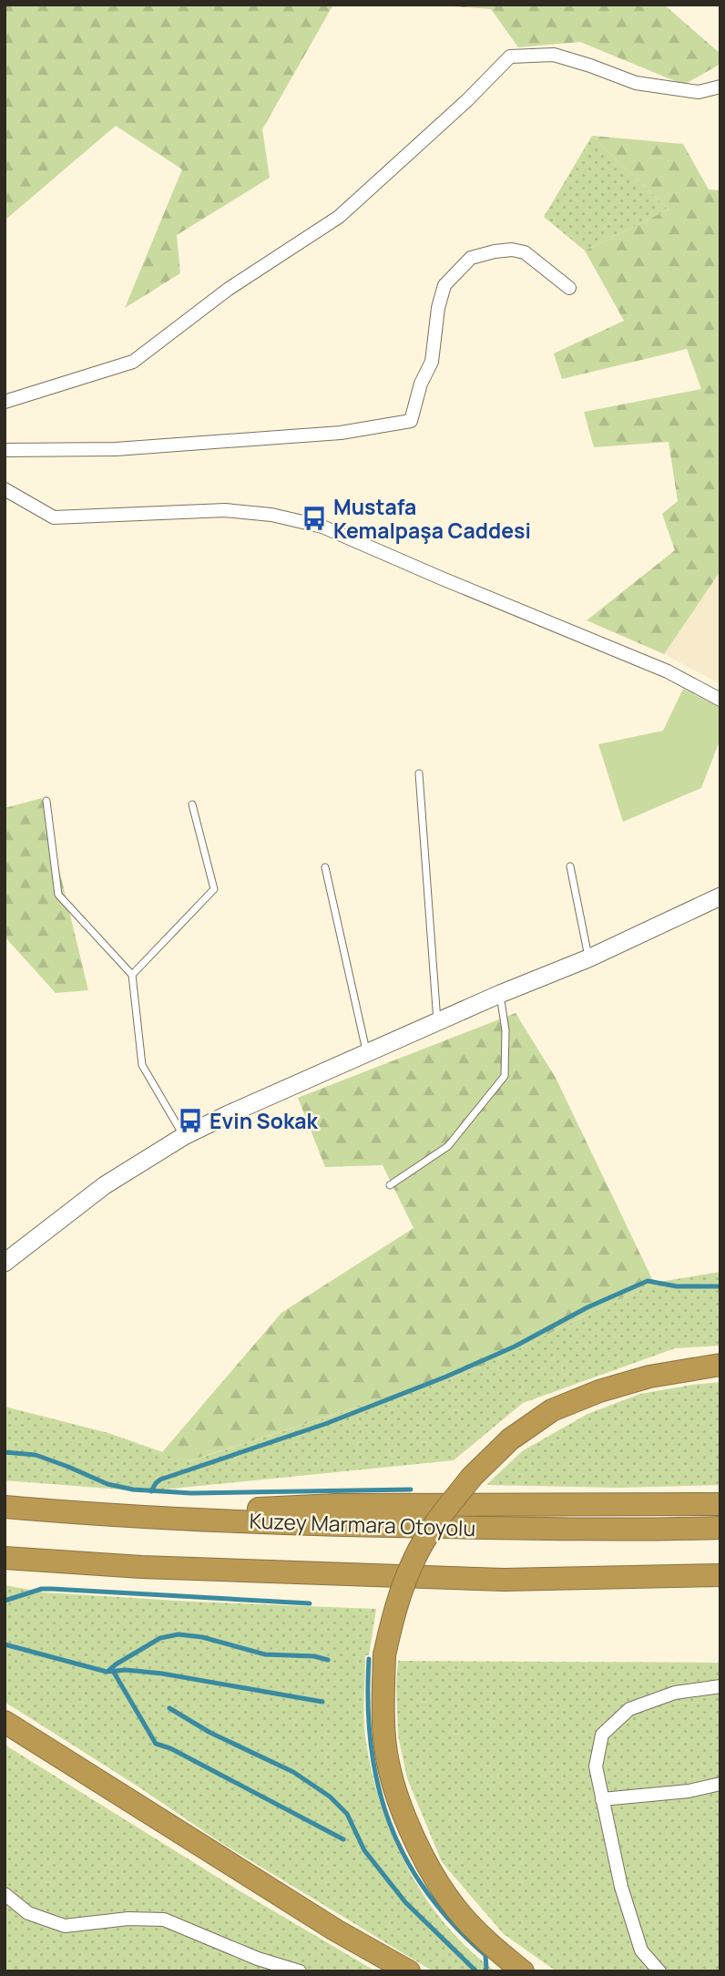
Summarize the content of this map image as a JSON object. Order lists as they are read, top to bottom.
{
  "streets": {
    "highway": ["Kuzey Marmara Otoyolu"]
  },
  "places": {
    "bus stop": ["Mustafa Kemalpaşa Caddesi", "Evin Sokak"]
  }
}
